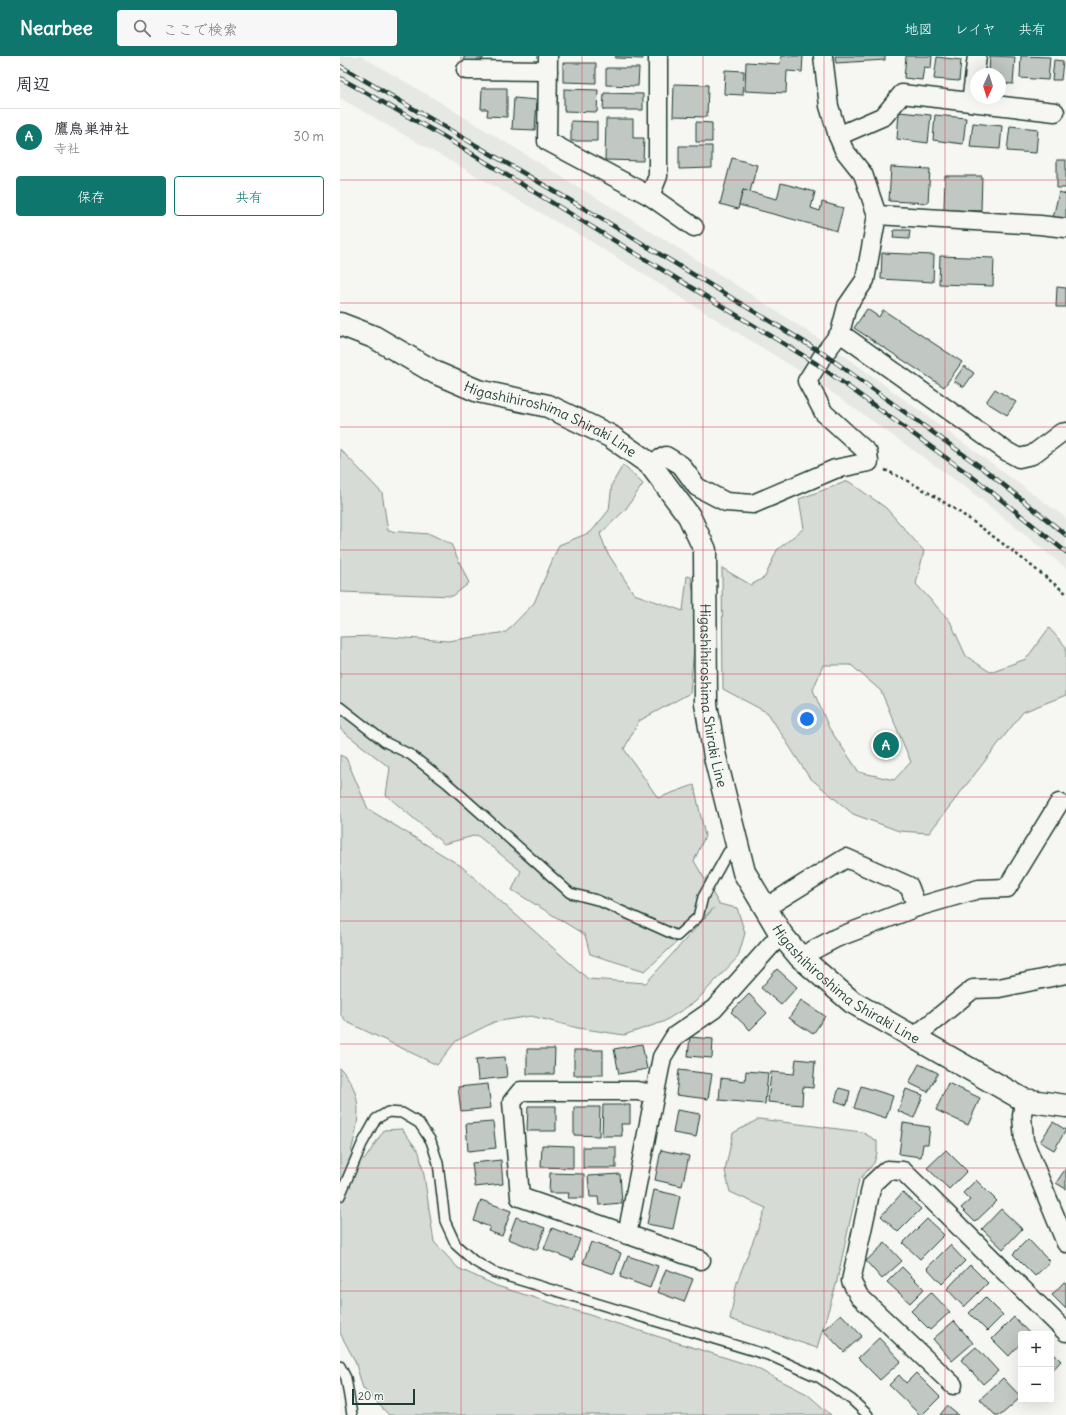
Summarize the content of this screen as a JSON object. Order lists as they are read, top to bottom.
{
  "streets": {
    "main road": ["Higashihiroshima Shiraki Line"]
  },
  "scale_bar": "20 m",
  "north": "bottom",
  "page": {
    "header": "Nearbee",
    "search": "ここで検索",
    "nav": ["地図", "レイヤ", "共有"],
    "heading": "周辺",
    "list": [
      {
        "mark": "A",
        "name": "鷹鳥巣神社",
        "note": "寺社",
        "value": "30 m"
      }
    ],
    "buttons": ["保存", "共有"],
    "pins": "A",
    "map_buttons": ["+", "−"],
    "scale": "20 m"
  }
}
